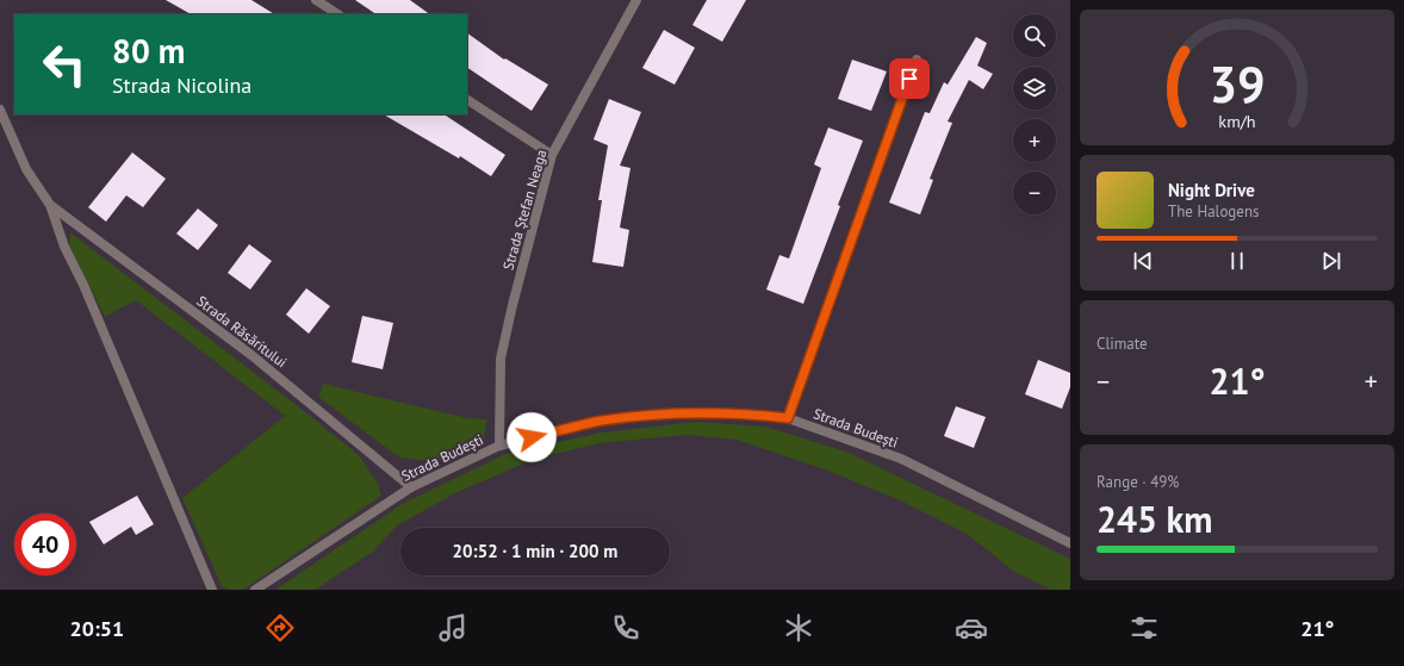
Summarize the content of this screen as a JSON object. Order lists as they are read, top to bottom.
{
  "streets": {
    "street": ["Strada Ștefan Neaga", "Strada Răsăritului", "Strada Budești"]
  },
  "crossings": [
    ["Strada Ștefan Neaga", "Strada Budești"],
    ["Strada Răsăritului", "Strada Budești"]
  ],
  "page": {
    "map_buttons": ["+", "−"],
    "turn": ["80 m", "Strada Nicolina"],
    "song": ["Night Drive", "The Halogens"],
    "tile": [
      "Climate",
      ["Range · 49%", "245 km"]
    ],
    "heat": ["−", "21°", "+"],
    "limit": "40",
    "trip": "20:52 · 1 min · 200 m",
    "tabs": ["20:51", "21°"],
    "gauge": ["39", "km/h"]
  }
}
